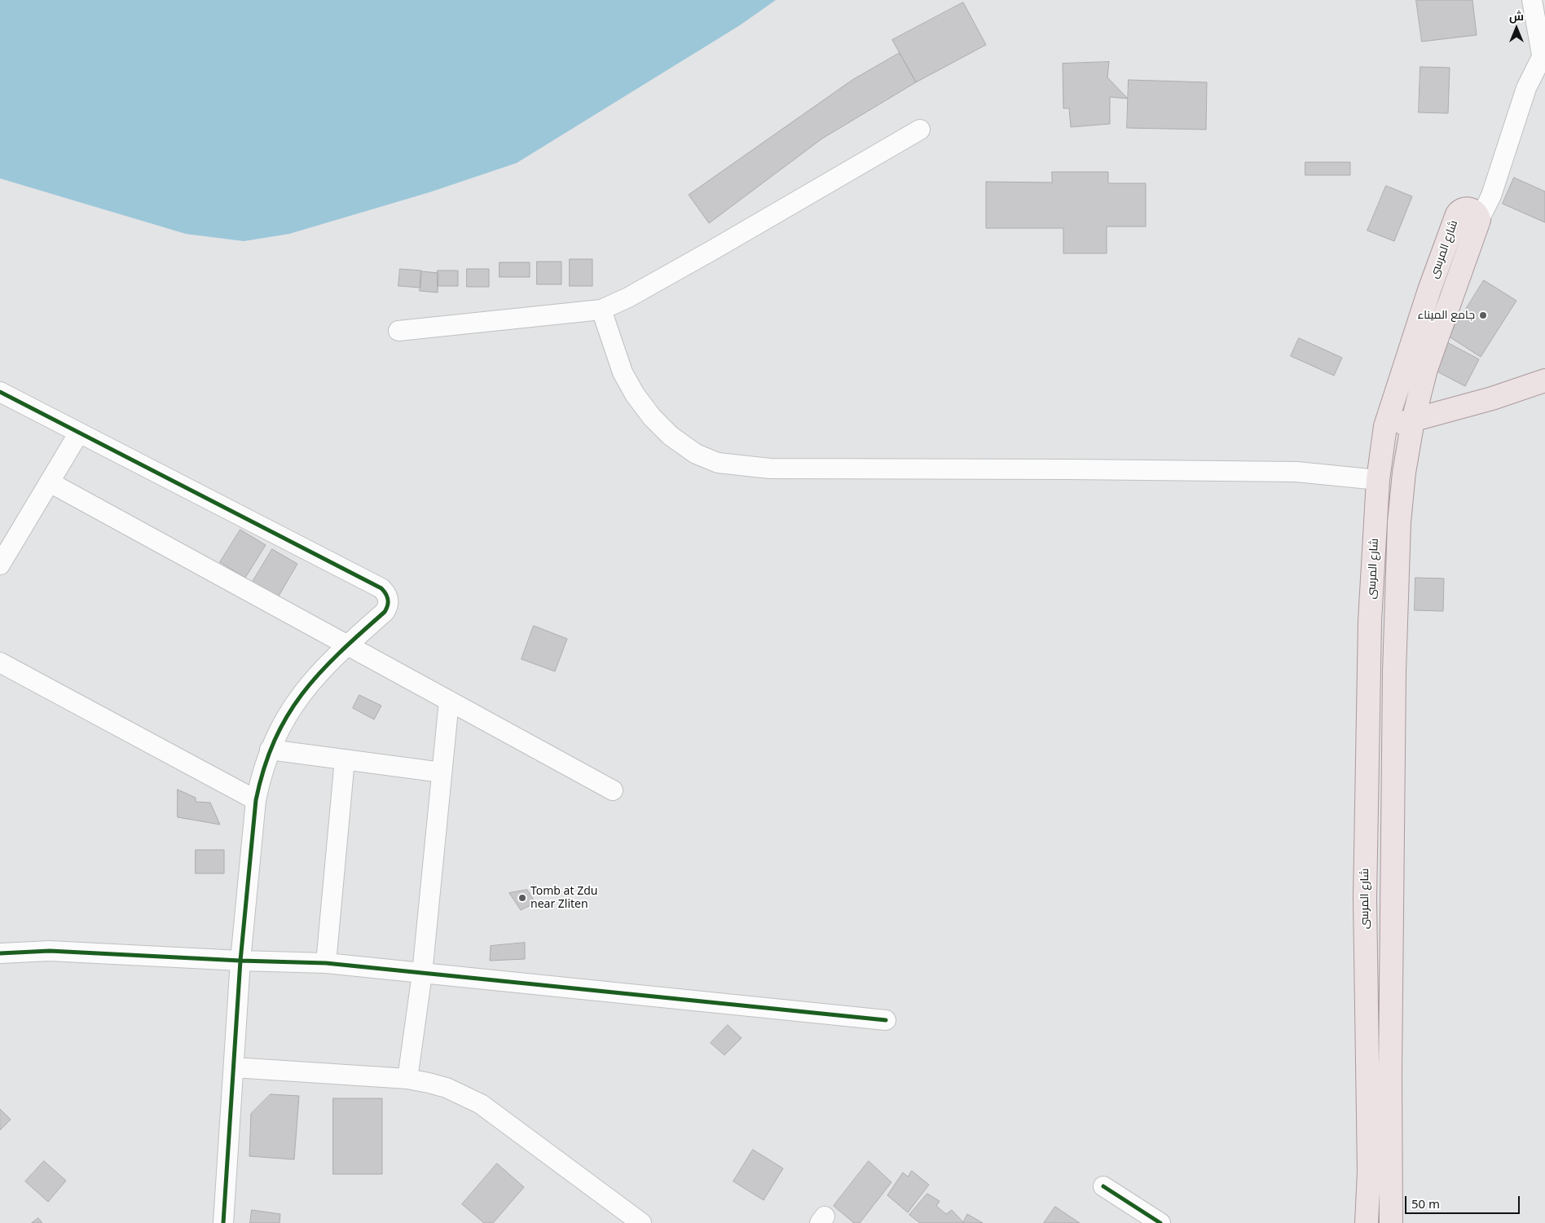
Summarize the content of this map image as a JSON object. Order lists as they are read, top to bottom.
{
  "streets": {
    "main road": ["شارع المرسى"]
  },
  "places": ["جامع الميناء", "Tomb at Zdu near Zliten"],
  "scale_bar": "50 m",
  "north": "top"
}
